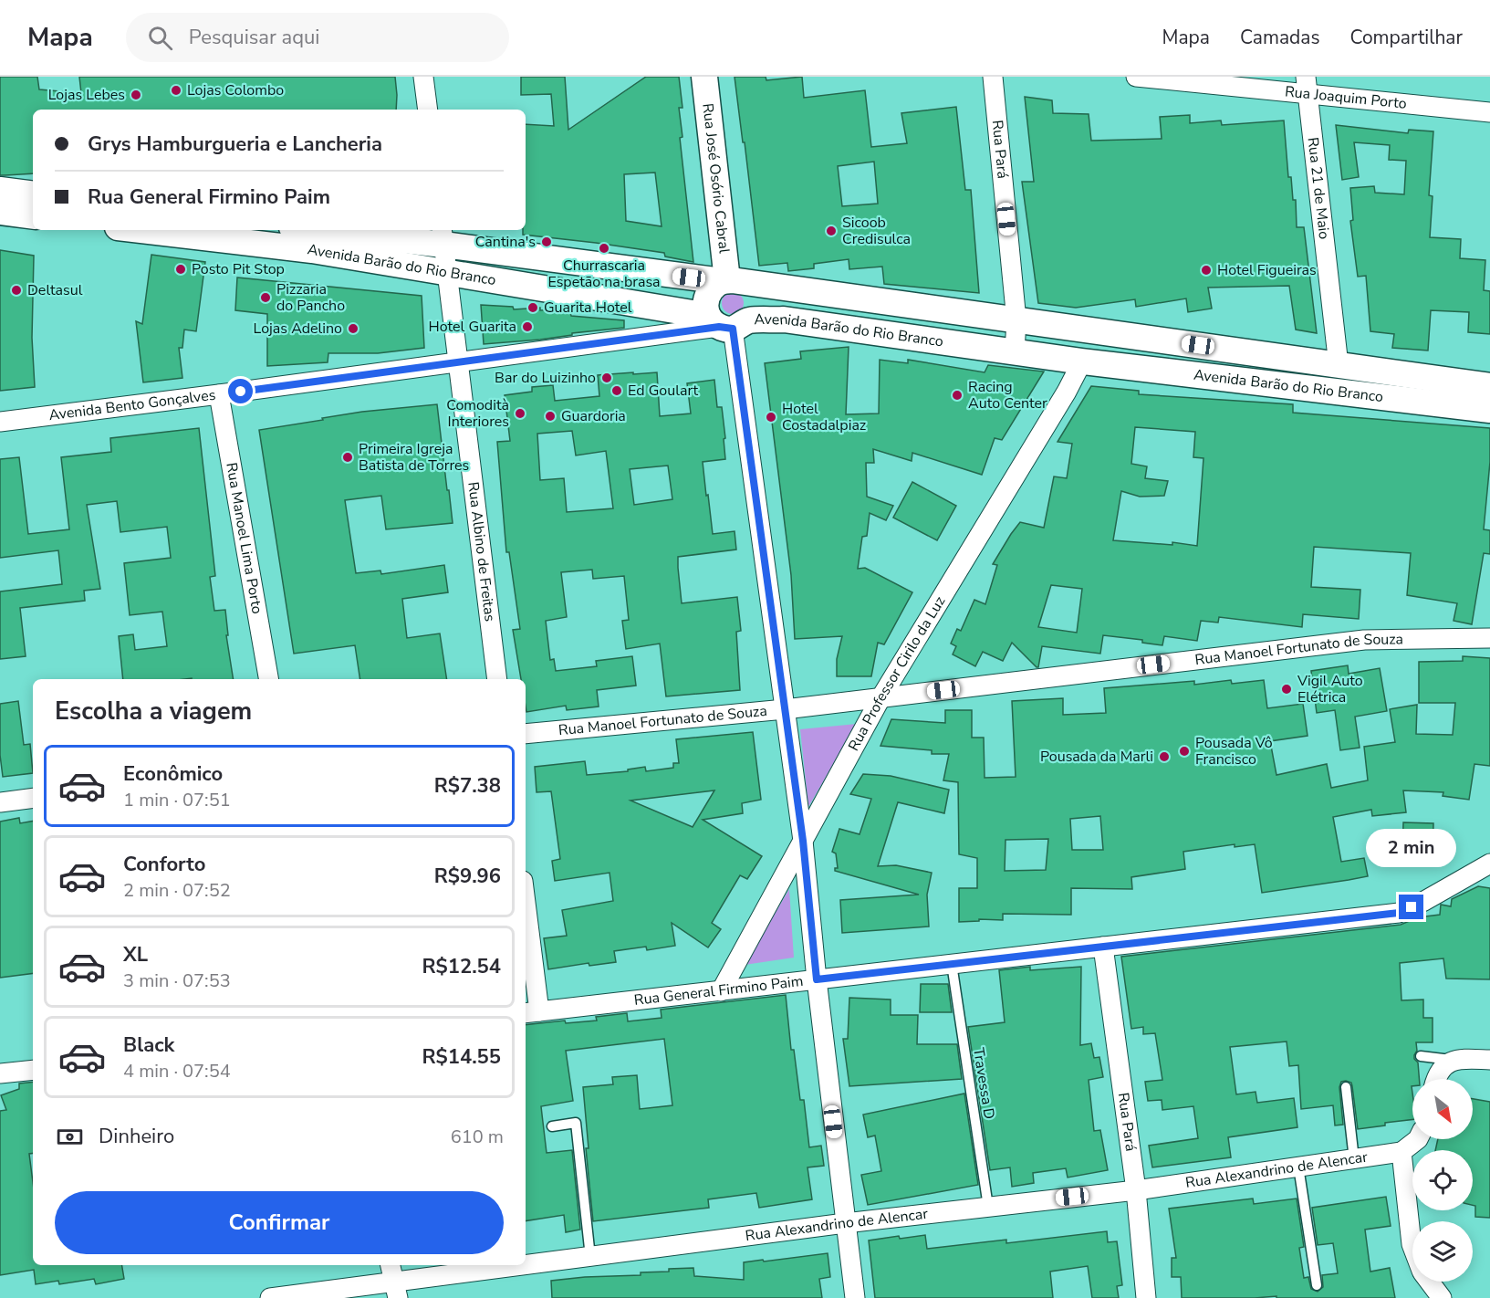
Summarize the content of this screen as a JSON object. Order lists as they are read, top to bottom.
{
  "streets": {
    "main road": ["Rua José Osório Cabral", "Avenida Barão do Rio Branco"],
    "street": [
      "Rua Joaquim Porto",
      "Rua Pará",
      "Rua 21 de Maio",
      "Avenida Bento Gonçalves",
      "Rua Manoel Lima Porto",
      "Rua Albino de Freitas",
      "Rua Manoel Fortunato de Souza",
      "Rua Professor Cirilo da Luz",
      "Rua General Firmino Paim",
      "Rua Alexandrino de Alencar"
    ],
    "lane": ["Travessa D"]
  },
  "crossings": [
    ["Rua Joaquim Porto", "Rua 21 de Maio"],
    ["Rua Pará", "Avenida Barão do Rio Branco"],
    ["Rua Pará", "Rua General Firmino Paim"],
    ["Rua Pará", "Rua Alexandrino de Alencar"],
    ["Rua José Osório Cabral", "Avenida Barão do Rio Branco"],
    ["Rua José Osório Cabral", "Avenida Bento Gonçalves"],
    ["Rua 21 de Maio", "Avenida Barão do Rio Branco"],
    ["Avenida Barão do Rio Branco", "Avenida Bento Gonçalves"],
    ["Avenida Barão do Rio Branco", "Rua Albino de Freitas"],
    ["Avenida Barão do Rio Branco", "Rua Professor Cirilo da Luz"],
    ["Avenida Bento Gonçalves", "Rua Manoel Lima Porto"],
    ["Avenida Bento Gonçalves", "Rua Albino de Freitas"],
    ["Rua Manoel Fortunato de Souza", "Rua Professor Cirilo da Luz"],
    ["Rua Professor Cirilo da Luz", "Rua General Firmino Paim"],
    ["Rua General Firmino Paim", "Travessa D"],
    ["Travessa D", "Rua Alexandrino de Alencar"]
  ],
  "places": [
    "Lojas Colombo",
    "Lojas Lebes",
    "Sicoob Credisulca",
    "Cantina's",
    "Churrascaria Espetão na brasa",
    "Posto Pit Stop",
    "Hotel Figueiras",
    "Deltasul",
    "Pizzaria do Pancho",
    "Guarita Hotel",
    "Hotel Guarita",
    "Lojas Adelino",
    "Bar do Luizinho",
    "Ed Goulart",
    "Racing Auto Center",
    "Comodità Interiores",
    "Guardoria",
    "Hotel Costadalpiaz",
    "Primeira Igreja Batista de Torres",
    "Vigil Auto Elétrica",
    "Pousada Vô Francisco",
    "Pousada da Marli"
  ],
  "north": "bottom right",
  "page": {
    "header": "Mapa",
    "search": "Pesquisar aqui",
    "nav": ["Mapa", "Camadas", "Compartilhar"],
    "banner": ["Grys Hamburgueria e Lancheria", "Rua General Firmino Paim"],
    "heading": "Escolha a viagem",
    "list": [
      {
        "name": "Econômico",
        "note": "1 min · 07:51",
        "value": "R$7.38"
      },
      {
        "name": "Conforto",
        "note": "2 min · 07:52",
        "value": "R$9.96"
      },
      {
        "name": "XL",
        "note": "3 min · 07:53",
        "value": "R$12.54"
      },
      {
        "name": "Black",
        "note": "4 min · 07:54",
        "value": "R$14.55"
      }
    ],
    "bubble": "2 min",
    "pay": ["Dinheiro", "610 m"],
    "buttons": "Confirmar"
  }
}
